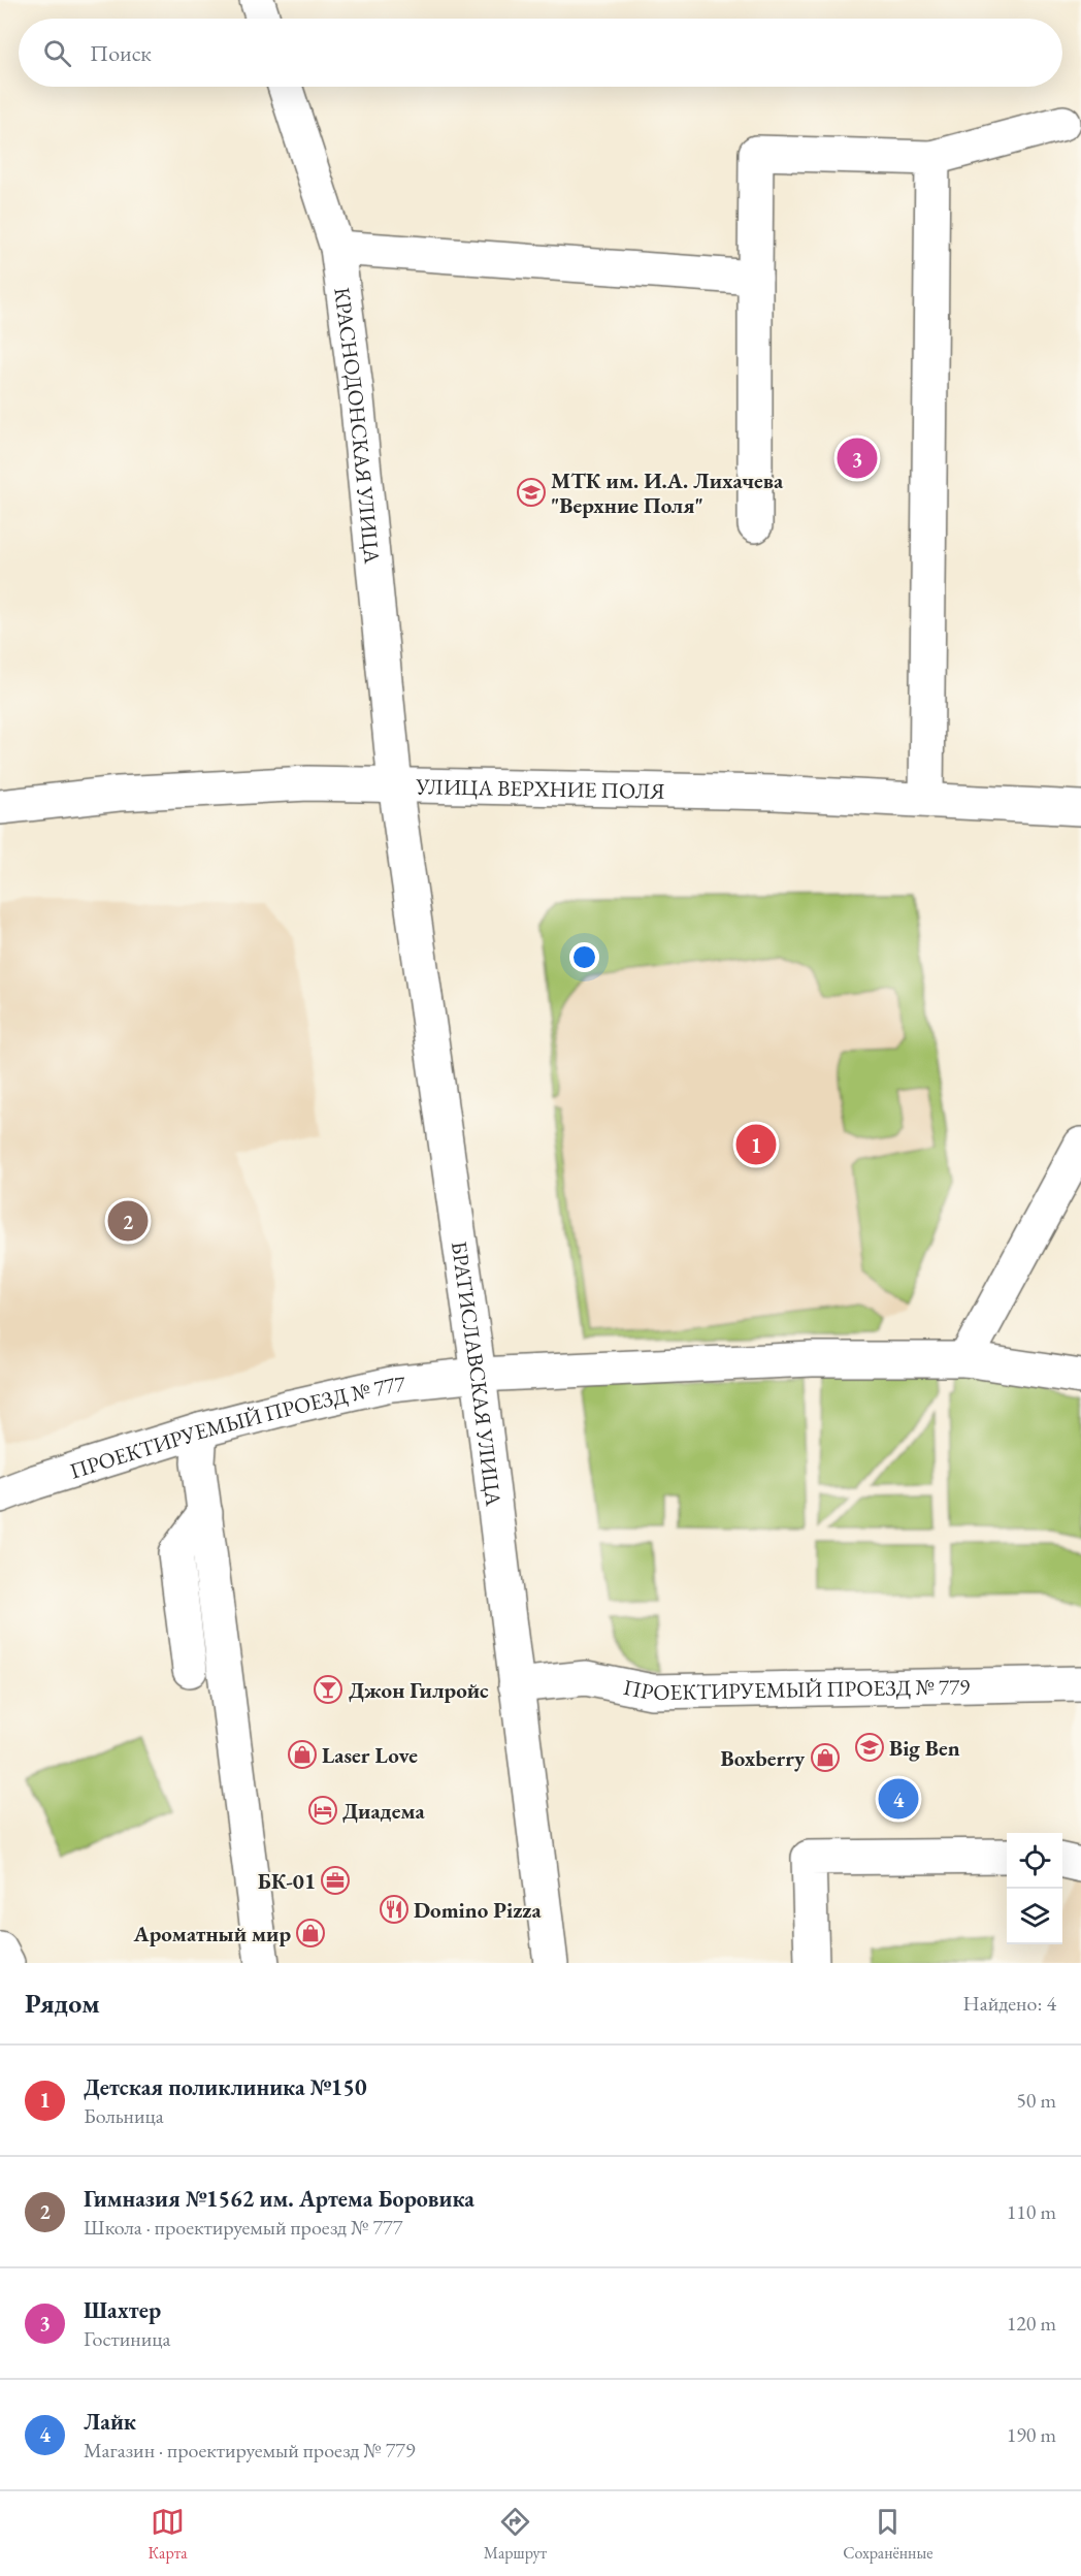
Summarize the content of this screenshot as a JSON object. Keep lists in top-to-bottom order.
{
  "streets": {
    "main road": [
      "КРАСНОДОНСКАЯ УЛИЦА",
      "УЛИЦА ВЕРХНИЕ ПОЛЯ",
      "БРАТИСЛАВСКАЯ УЛИЦА",
      "ПРОЕКТИРУЕМЫЙ ПРОЕЗД № 777",
      "ПРОЕКТИРУЕМЫЙ ПРОЕЗД № 779"
    ]
  },
  "crossings": [
    ["КРАСНОДОНСКАЯ УЛИЦА", "УЛИЦА ВЕРХНИЕ ПОЛЯ"],
    ["КРАСНОДОНСКАЯ УЛИЦА", "БРАТИСЛАВСКАЯ УЛИЦА"],
    ["УЛИЦА ВЕРХНИЕ ПОЛЯ", "БРАТИСЛАВСКАЯ УЛИЦА"],
    ["БРАТИСЛАВСКАЯ УЛИЦА", "ПРОЕКТИРУЕМЫЙ ПРОЕЗД № 777"],
    ["БРАТИСЛАВСКАЯ УЛИЦА", "ПРОЕКТИРУЕМЫЙ ПРОЕЗД № 779"]
  ],
  "places": {
    "school or university": ["МТК им. И.А. Лихачева \"Верхние Поля\"", "Big Ben"],
    "bar": ["Джон Гилройс"],
    "shop": ["Laser Love", "Boxberry", "Ароматный мир"],
    "hotel": ["Диадема"],
    "office": ["БК-01"],
    "restaurant": ["Domino Pizza"]
  },
  "page": {
    "search": "Поиск",
    "pins": [
      "3",
      "1",
      "2",
      "4"
    ],
    "heading": ["Рядом", "Найдено: 4"],
    "list": [
      {
        "mark": "1",
        "name": "Детская поликлиника №150",
        "note": "Больница",
        "value": "50 m"
      },
      {
        "mark": "2",
        "name": "Гимназия №1562 им. Артема Боровика",
        "note": "Школа · проектируемый проезд № 777",
        "value": "110 m"
      },
      {
        "mark": "3",
        "name": "Шахтер",
        "note": "Гостиница",
        "value": "120 m"
      },
      {
        "mark": "4",
        "name": "Лайк",
        "note": "Магазин · проектируемый проезд № 779",
        "value": "190 m"
      }
    ],
    "nav": ["Карта", "Маршрут", "Сохранённые"]
  }
}
